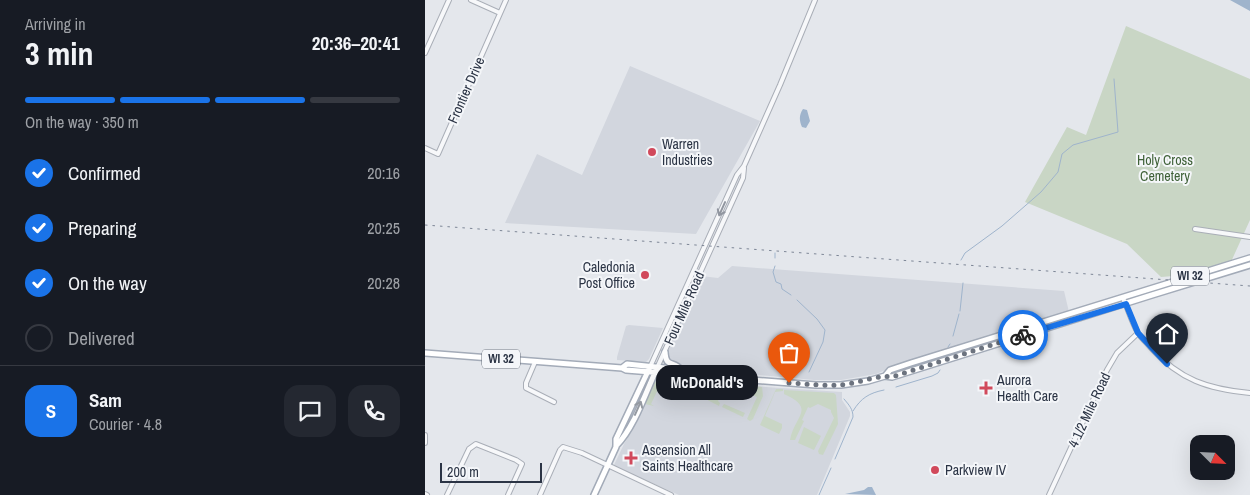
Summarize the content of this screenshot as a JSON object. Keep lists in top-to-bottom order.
{
  "streets": {
    "main road": ["WI 32", "Four Mile Road"],
    "street": ["Frontier Drive", "4 1/2 Mile Road"]
  },
  "crossings": [
    ["WI 32", "Four Mile Road"]
  ],
  "parks": ["Holy Cross Cemetery"],
  "places": {
    "other": [
      "Warren Industries",
      "Caledonia Post Office",
      "McDonald's",
      "Parkview IV"
    ],
    "health": ["Aurora Health Care", "Ascension All Saints Healthcare"]
  },
  "scale_bar": "200 m",
  "north": "bottom right",
  "page": {
    "heading": ["3 min", "Arriving in", "20:36–20:41"],
    "panel": ["Sam", "Courier · 4.8"],
    "bar": "On the way · 350 m",
    "list": [
      ["Confirmed", "20:16"],
      ["Preparing", "20:25"],
      ["On the way", "20:28"],
      "Delivered"
    ],
    "bubble": "McDonald's",
    "round": "S",
    "scale": "200 m"
  }
}
